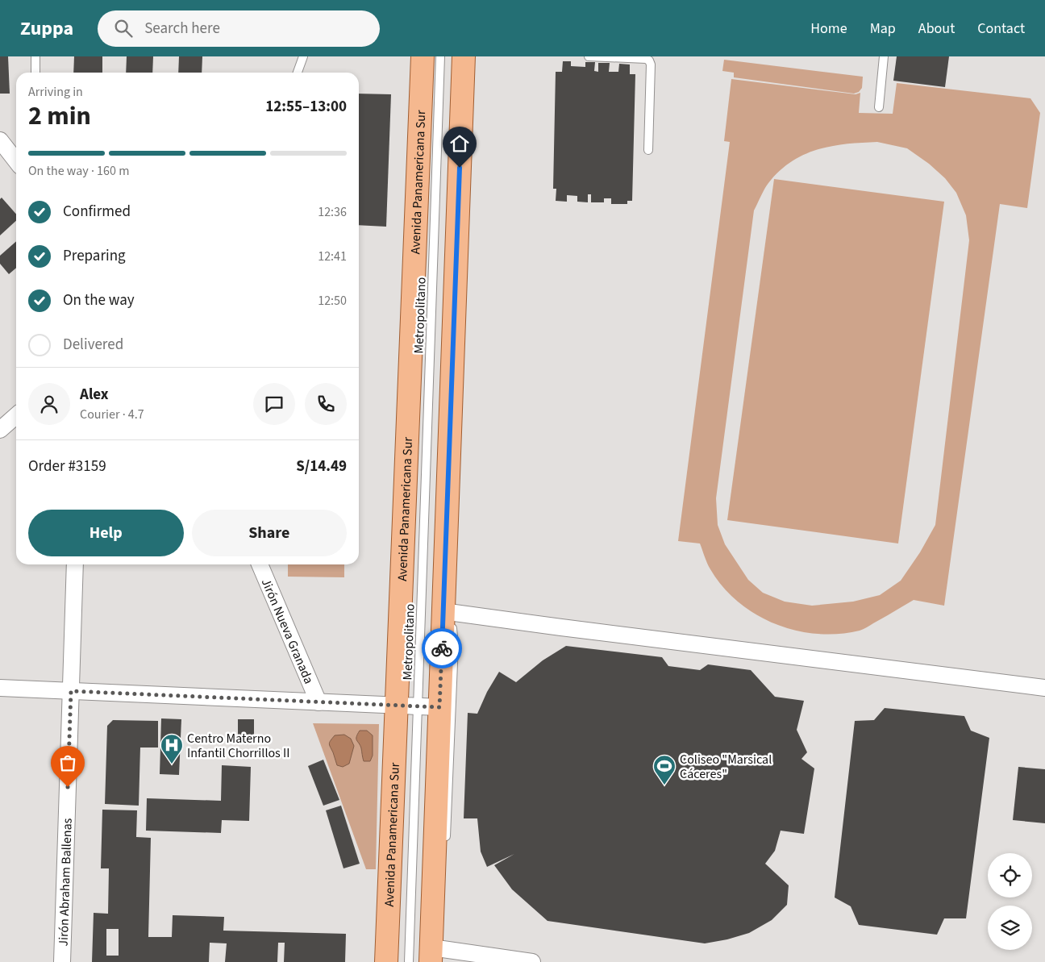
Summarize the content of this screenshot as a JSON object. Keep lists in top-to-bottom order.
{
  "streets": {
    "main road": ["Avenida Panamericana Sur"],
    "street": ["Jirón Nueva Granada", "Jirón Abraham Ballenas"],
    "lane": ["Metropolitano"]
  },
  "crossings": [
    ["Avenida Panamericana Sur", "Metropolitano"]
  ],
  "places": {
    "hospital": ["Centro Materno Infantil Chorrillos II"],
    "sports": ["Coliseo \"Marsical Cáceres\""]
  },
  "page": {
    "header": "Zuppa",
    "search": "Search here",
    "nav": [
      "Home",
      "Map",
      "About",
      "Contact"
    ],
    "heading": ["2 min", "Arriving in", "12:55–13:00"],
    "panel": [
      "Alex",
      "Courier · 4.7",
      "Order #3159",
      "S/14.49"
    ],
    "bar": "On the way · 160 m",
    "list": [
      ["Confirmed", "12:36"],
      ["Preparing", "12:41"],
      ["On the way", "12:50"],
      "Delivered"
    ],
    "buttons": ["Help", "Share"]
  }
}
